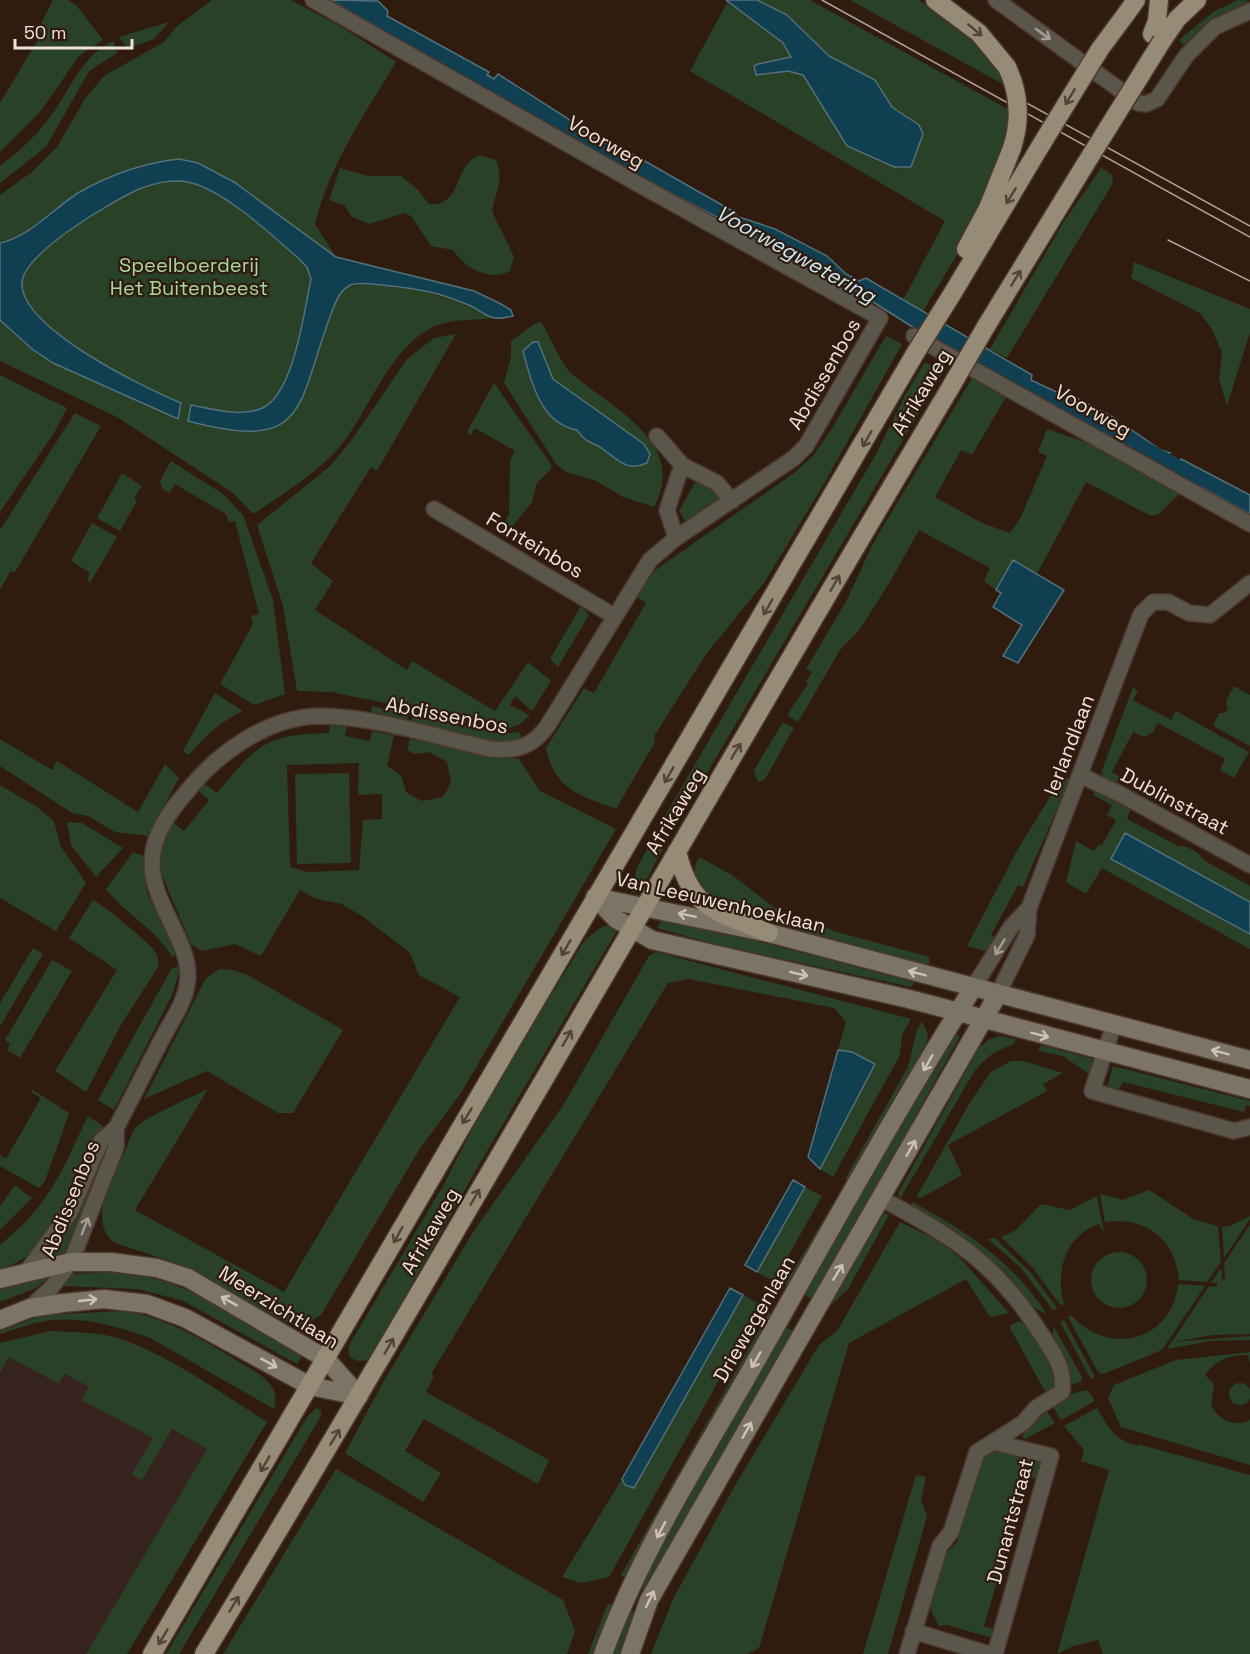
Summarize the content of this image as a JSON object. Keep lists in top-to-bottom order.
{
  "streets": {
    "main road": ["Afrikaweg"],
    "street": [
      "Voorweg",
      "Abdissenbos",
      "Fonteinbos",
      "Ierlandlaan",
      "Dublinstraat",
      "Van Leeuwenhoeklaan",
      "Meerzichtlaan",
      "Driewegenlaan",
      "Dunantstraat"
    ]
  },
  "crossings": [
    ["Voorweg", "Abdissenbos"],
    ["Voorweg", "Afrikaweg"],
    ["Abdissenbos", "Fonteinbos"],
    ["Abdissenbos", "Meerzichtlaan"],
    ["Afrikaweg", "Van Leeuwenhoeklaan"],
    ["Afrikaweg", "Meerzichtlaan"],
    ["Ierlandlaan", "Dublinstraat"],
    ["Ierlandlaan", "Van Leeuwenhoeklaan"],
    ["Ierlandlaan", "Driewegenlaan"],
    ["Van Leeuwenhoeklaan", "Driewegenlaan"]
  ],
  "water": ["Voorwegwetering"],
  "parks": ["Speelboerderij Het Buitenbeest"],
  "scale_bar": "50 m"
}
